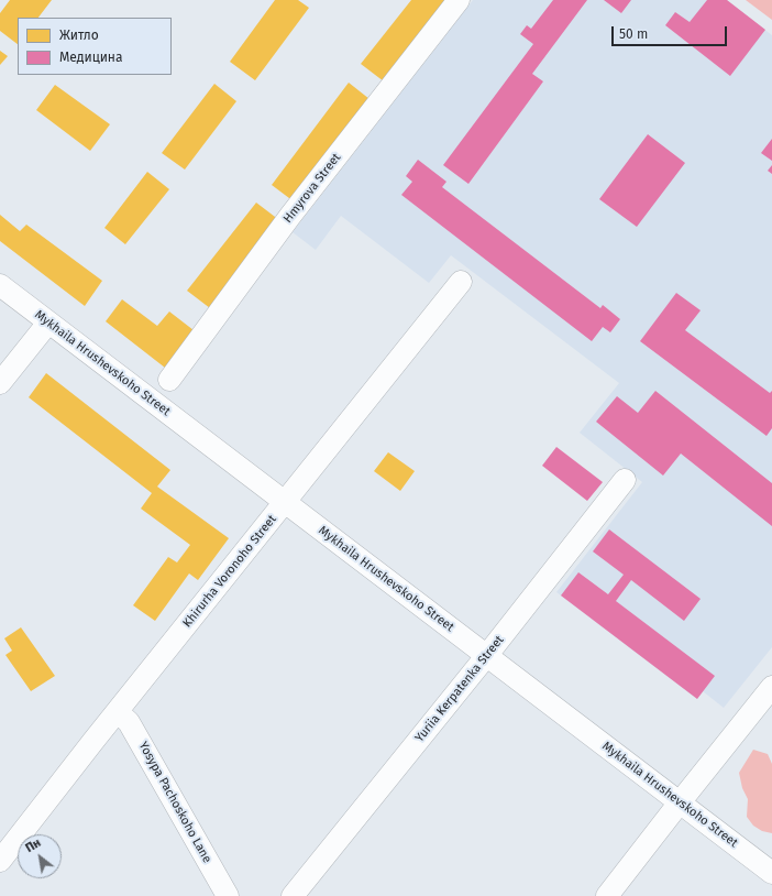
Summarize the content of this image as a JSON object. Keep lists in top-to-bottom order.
{
  "streets": {
    "street": [
      "Hmyrova Street",
      "Mykhaila Hrushevskoho Street",
      "Khirurha Voronoho Street",
      "Yuriia Kerpatenka Street",
      "Yosypa Pachoskoho Lane"
    ]
  },
  "crossings": [
    ["Mykhaila Hrushevskoho Street", "Khirurha Voronoho Street"],
    ["Mykhaila Hrushevskoho Street", "Yuriia Kerpatenka Street"],
    ["Khirurha Voronoho Street", "Yosypa Pachoskoho Lane"]
  ],
  "legend": ["Житло", "Медицина"],
  "scale_bar": "50 m",
  "north": "top left"
}
